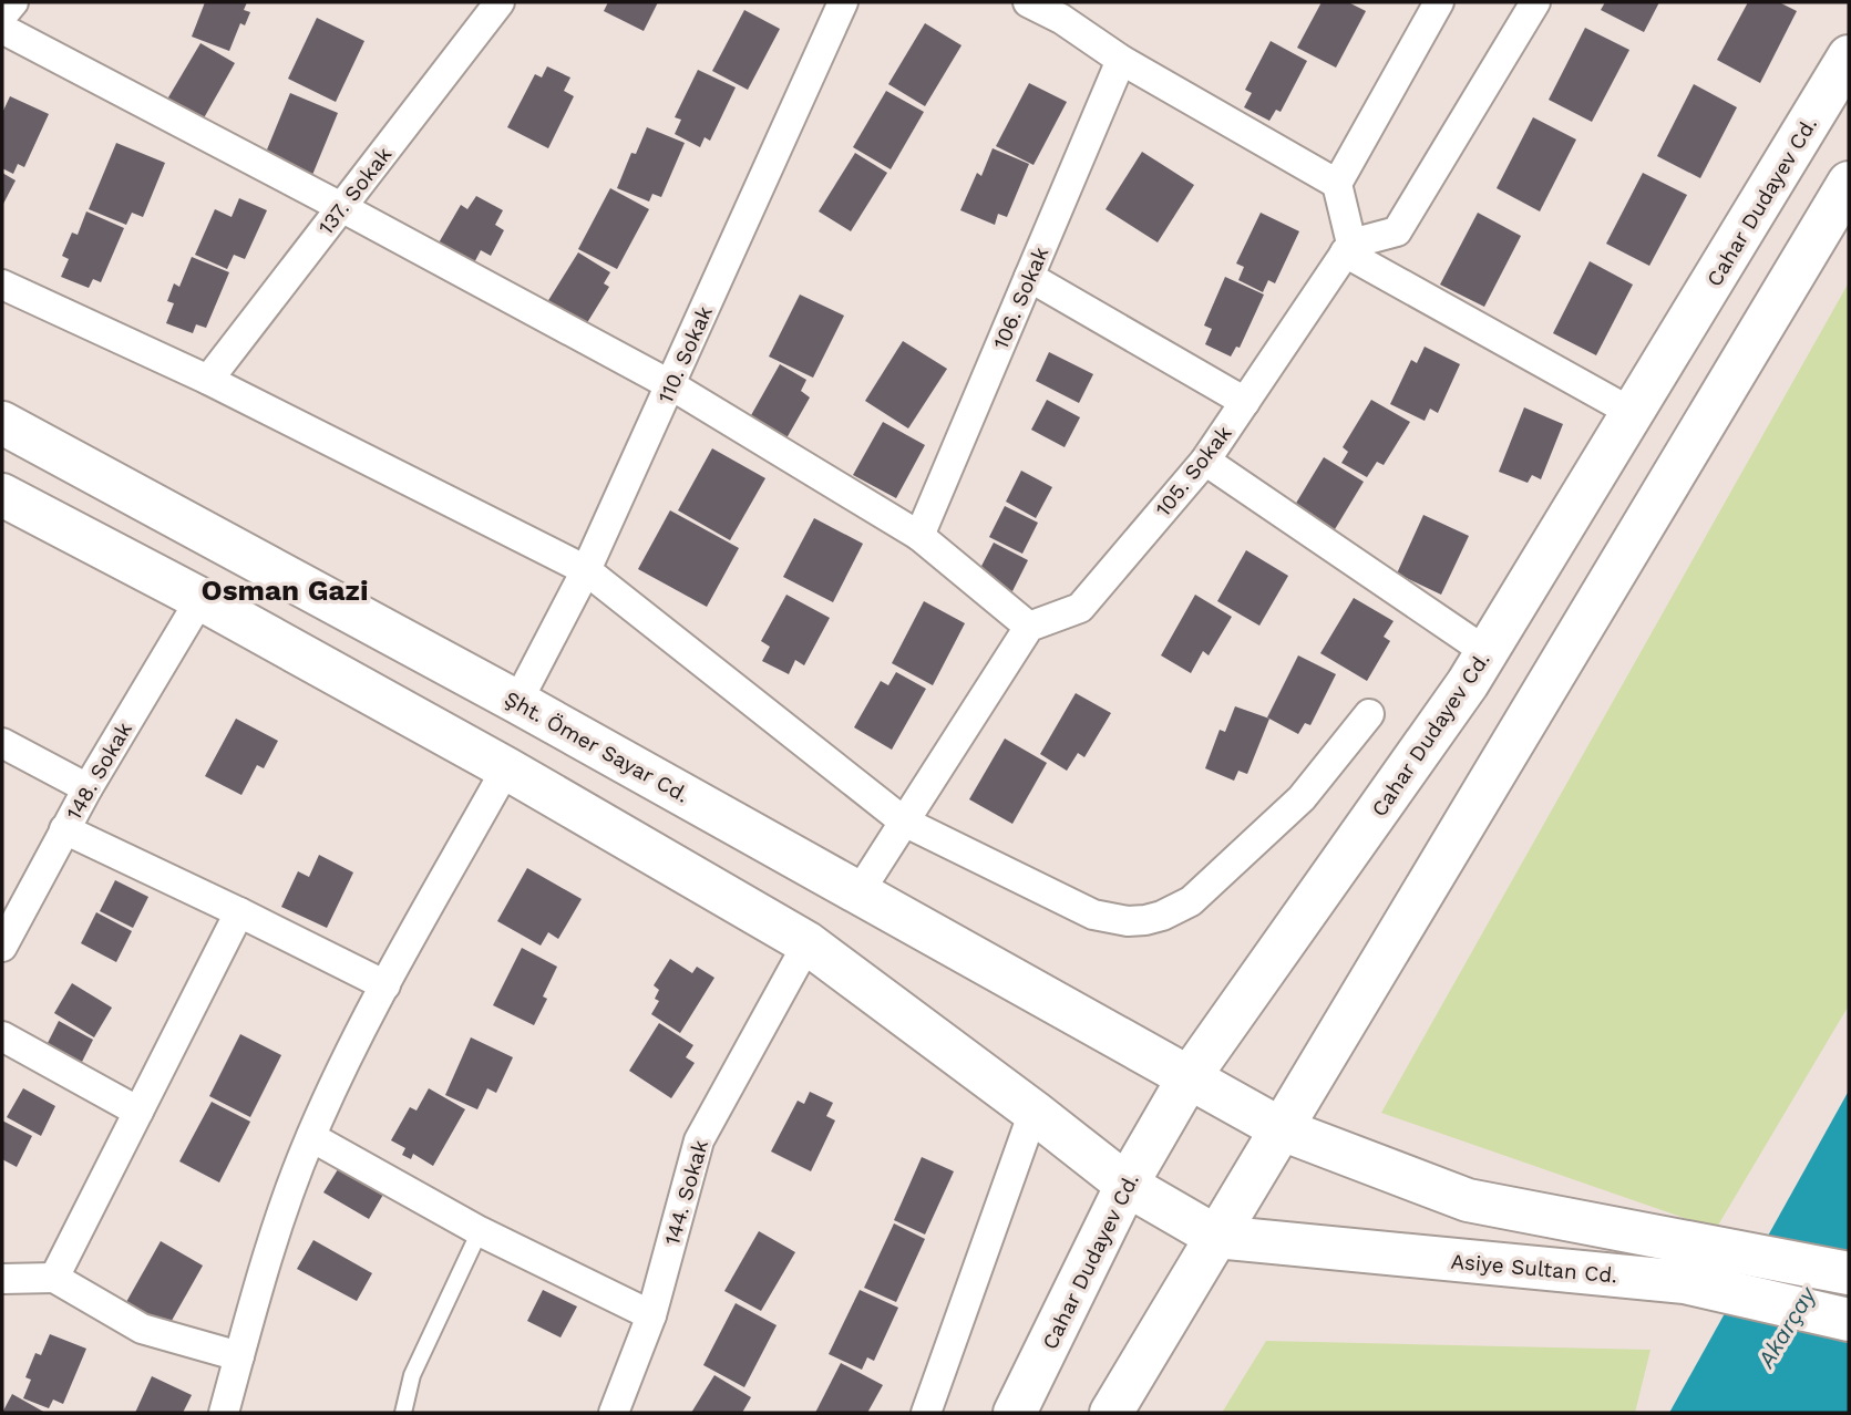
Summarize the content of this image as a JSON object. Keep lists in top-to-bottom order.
{
  "streets": {
    "main road": ["Cahar Dudayev Cd.", "Şht. Ömer Sayar Cd.", "Asiye Sultan Cd."],
    "street": [
      "137. Sokak",
      "106. Sokak",
      "110. Sokak",
      "105. Sokak",
      "148. Sokak",
      "144. Sokak"
    ]
  },
  "crossings": [
    ["Cahar Dudayev Cd.", "Şht. Ömer Sayar Cd."],
    ["110. Sokak", "Şht. Ömer Sayar Cd."]
  ],
  "districts": ["Osman Gazi"],
  "water": ["Akarçay"]
}
